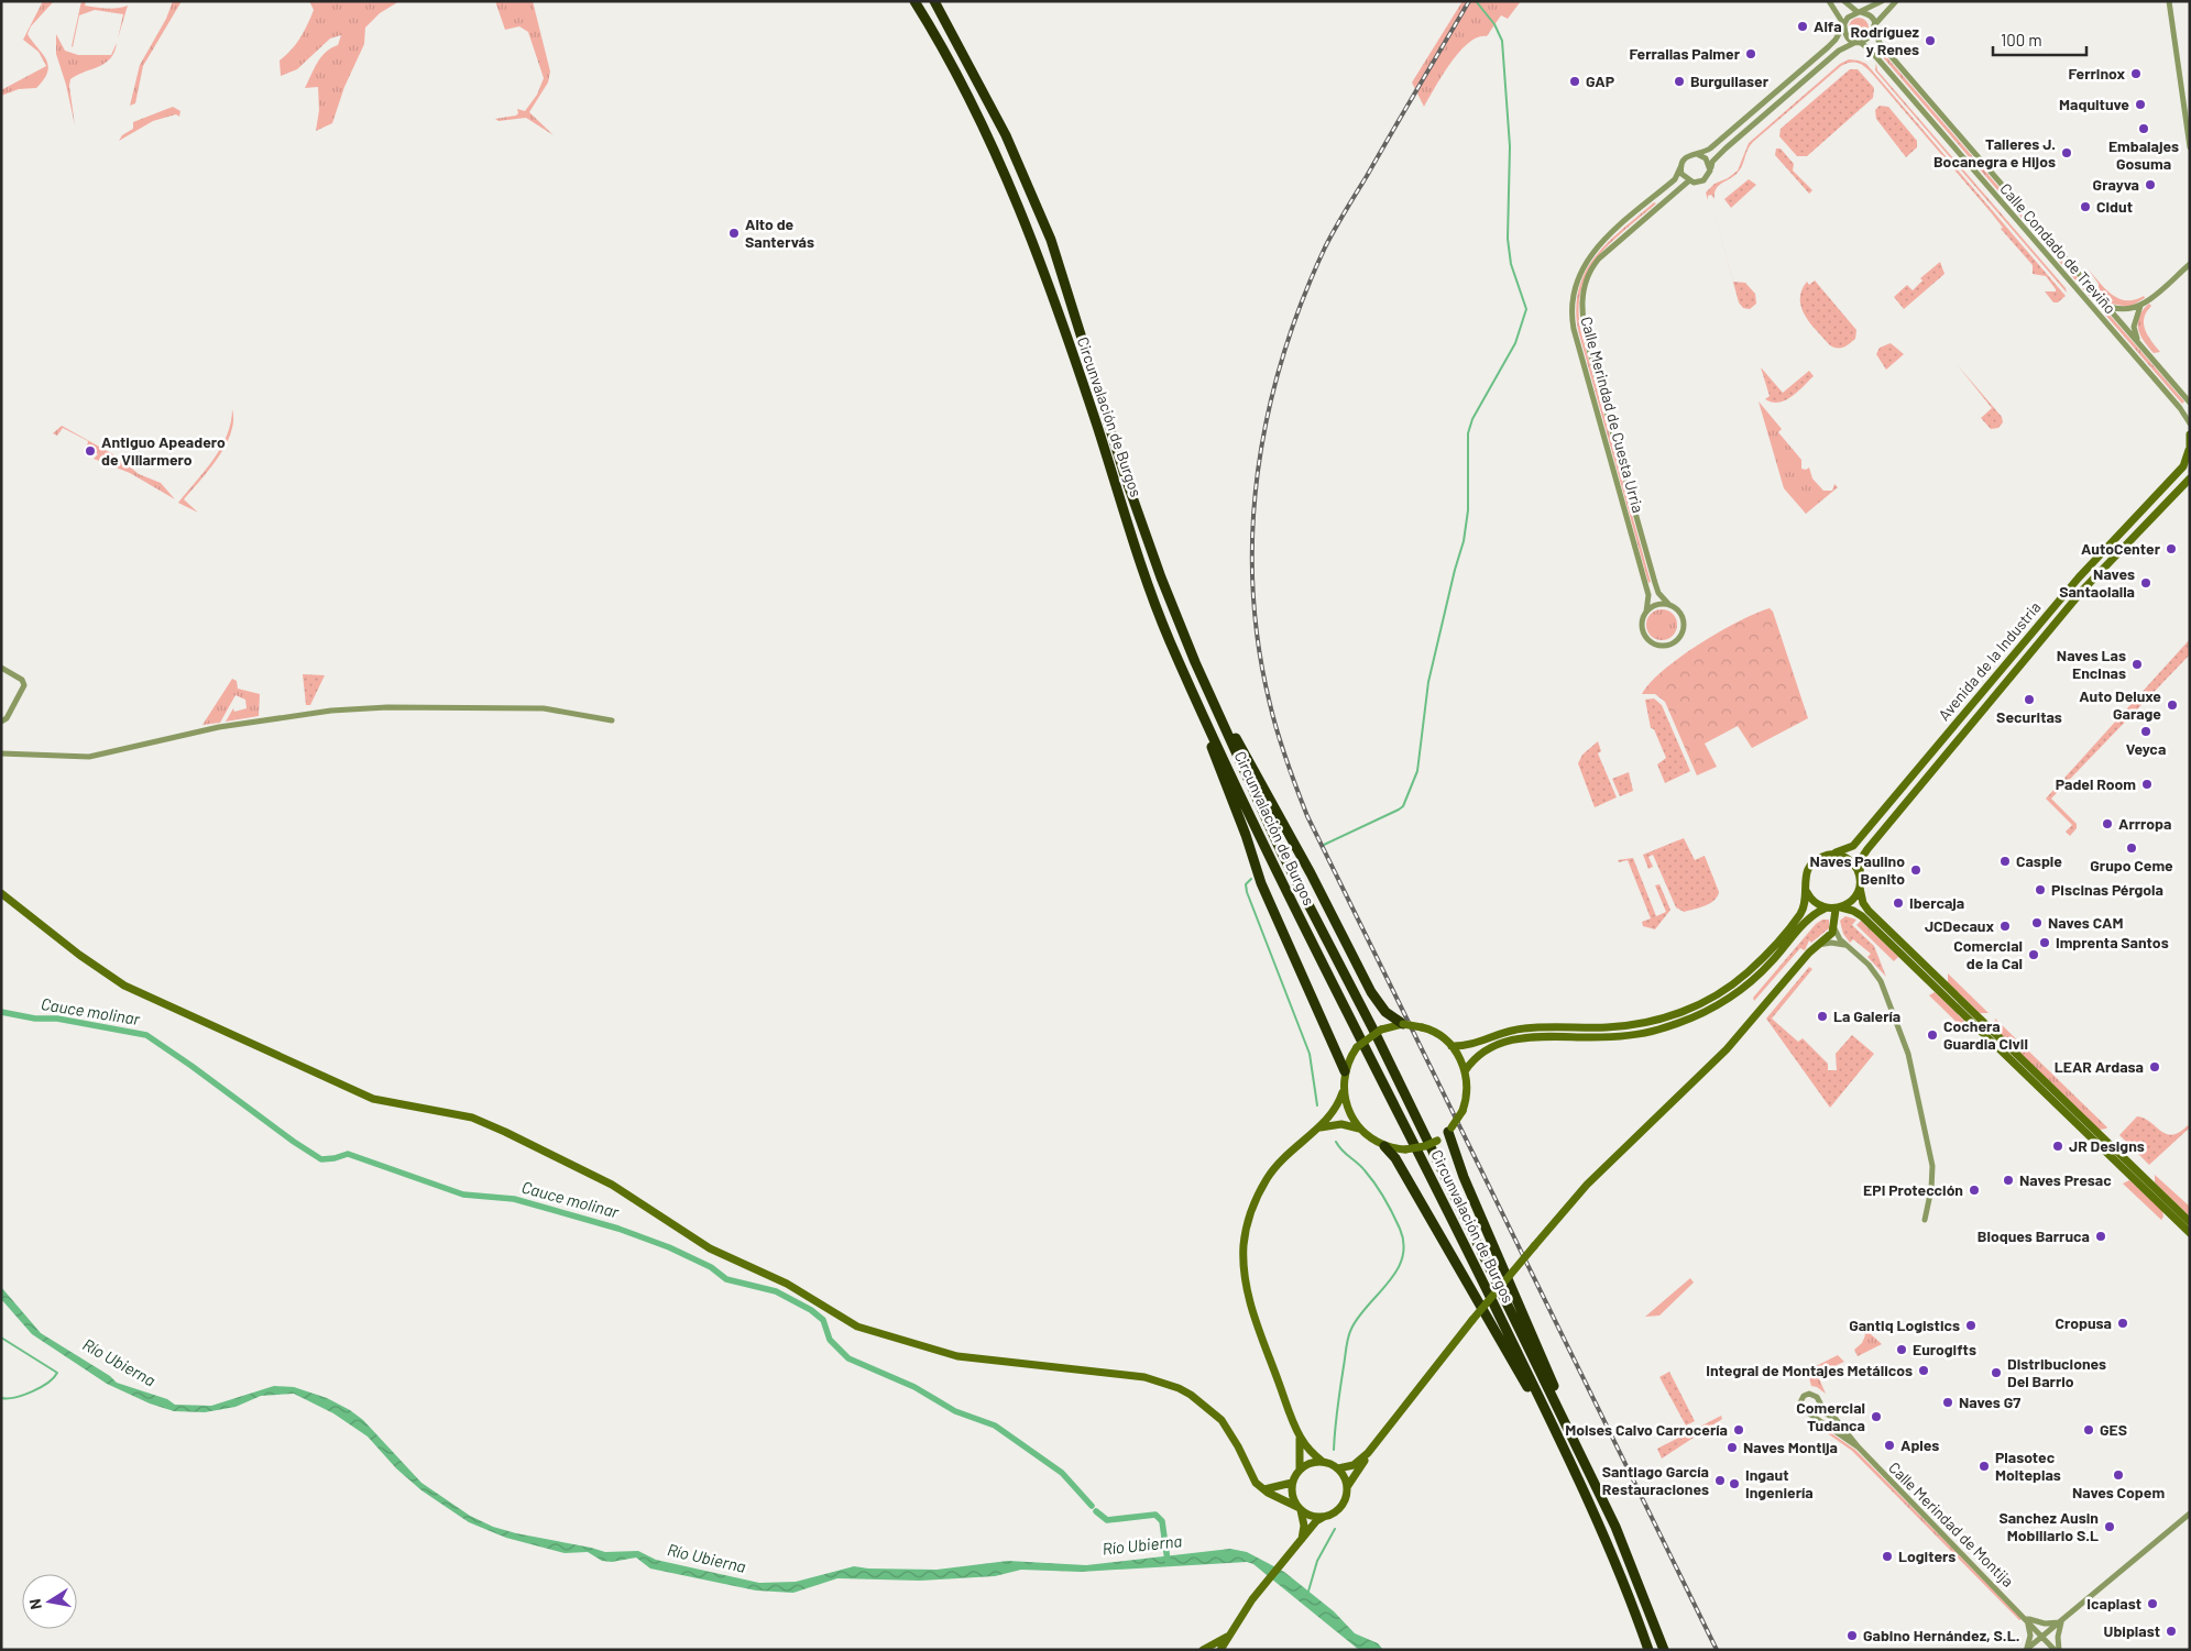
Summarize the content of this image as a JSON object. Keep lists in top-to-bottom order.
{
  "streets": {
    "highway": ["Circunvalación de Burgos"],
    "main road": ["Avenida de la Industria"],
    "street": ["Calle Condado de Treviño", "Calle Merindad de Cuesta Urria", "Calle Merindad de Montija"]
  },
  "water": ["Cauce molinar", "Río Ubierna"],
  "places": [
    "Alfa",
    "Rodríguez y Renes",
    "Ferrallas Palmer",
    "Ferrinox",
    "GAP",
    "Burguilaser",
    "Maquituve",
    "Embalajes Gosuma",
    "Talleres J. Bocanegra e Hijos",
    "Grayva",
    "Cidut",
    "Alto de Santervás",
    "Antiguo Apeadero de Villarmero",
    "AutoCenter",
    "Naves Santaolalla",
    "Naves Las Encinas",
    "Securitas",
    "Auto Deluxe Garage",
    "Veyca",
    "Padel Room",
    "Arrropa",
    "Grupo Ceme",
    "Casple",
    "Naves Paulino Benito",
    "Piscinas Pérgola",
    "Ibercaja",
    "Naves CAM",
    "JCDecaux",
    "Imprenta Santos",
    "Comercial de la Cal",
    "La Galería",
    "Cochera Guardia Civil",
    "LEAR Ardasa",
    "JR Designs",
    "Naves Presac",
    "EPI Protección",
    "Bloques Barruca",
    "Cropusa",
    "Gantiq Logistics",
    "Eurogifts",
    "Integral de Montajes Metálicos",
    "Distribuciones Del Barrio",
    "Naves G7",
    "Comercial Tudanca",
    "Moises Calvo Carrocería",
    "GES",
    "Aples",
    "Naves Montija",
    "Plasotec Molteplas",
    "Naves Copem",
    "Santiago García Restauraciones",
    "Ingaut Ingeniería",
    "Sanchez Ausin Mobiliario S.L",
    "Logiters",
    "Icaplast",
    "Ubiplast",
    "Gabino Hernández, S.L."
  ],
  "scale_bar": "100 m",
  "north": "left"
}
